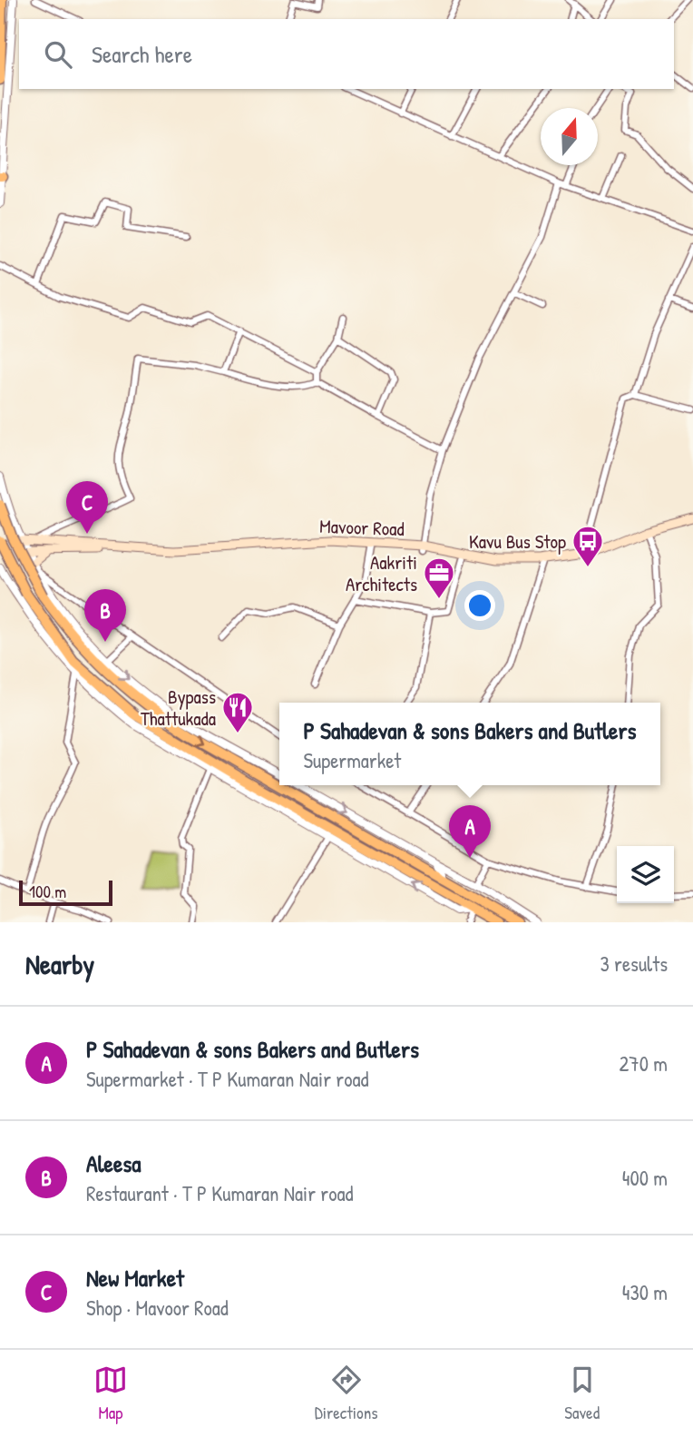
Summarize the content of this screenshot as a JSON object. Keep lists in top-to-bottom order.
{
  "streets": {
    "main road": ["Mavoor Road"]
  },
  "places": {
    "bus stop": ["Kavu Bus Stop"],
    "office": ["Aakriti Architects"],
    "restaurant": ["Bypass Thattukada"]
  },
  "scale_bar": "100 m",
  "north": "top",
  "page": {
    "search": "Search here",
    "pins": ["C", "B", "A"],
    "popup": ["P Sahadevan & sons Bakers and Butlers", "Supermarket"],
    "scale": "100 m",
    "heading": ["Nearby", "3 results"],
    "list": [
      {
        "mark": "A",
        "name": "P Sahadevan & sons Bakers and Butlers",
        "note": "Supermarket · T P Kumaran Nair road",
        "value": "270 m"
      },
      {
        "mark": "B",
        "name": "Aleesa",
        "note": "Restaurant · T P Kumaran Nair road",
        "value": "400 m"
      },
      {
        "mark": "C",
        "name": "New Market",
        "note": "Shop · Mavoor Road",
        "value": "430 m"
      }
    ],
    "nav": ["Map", "Directions", "Saved"]
  }
}
